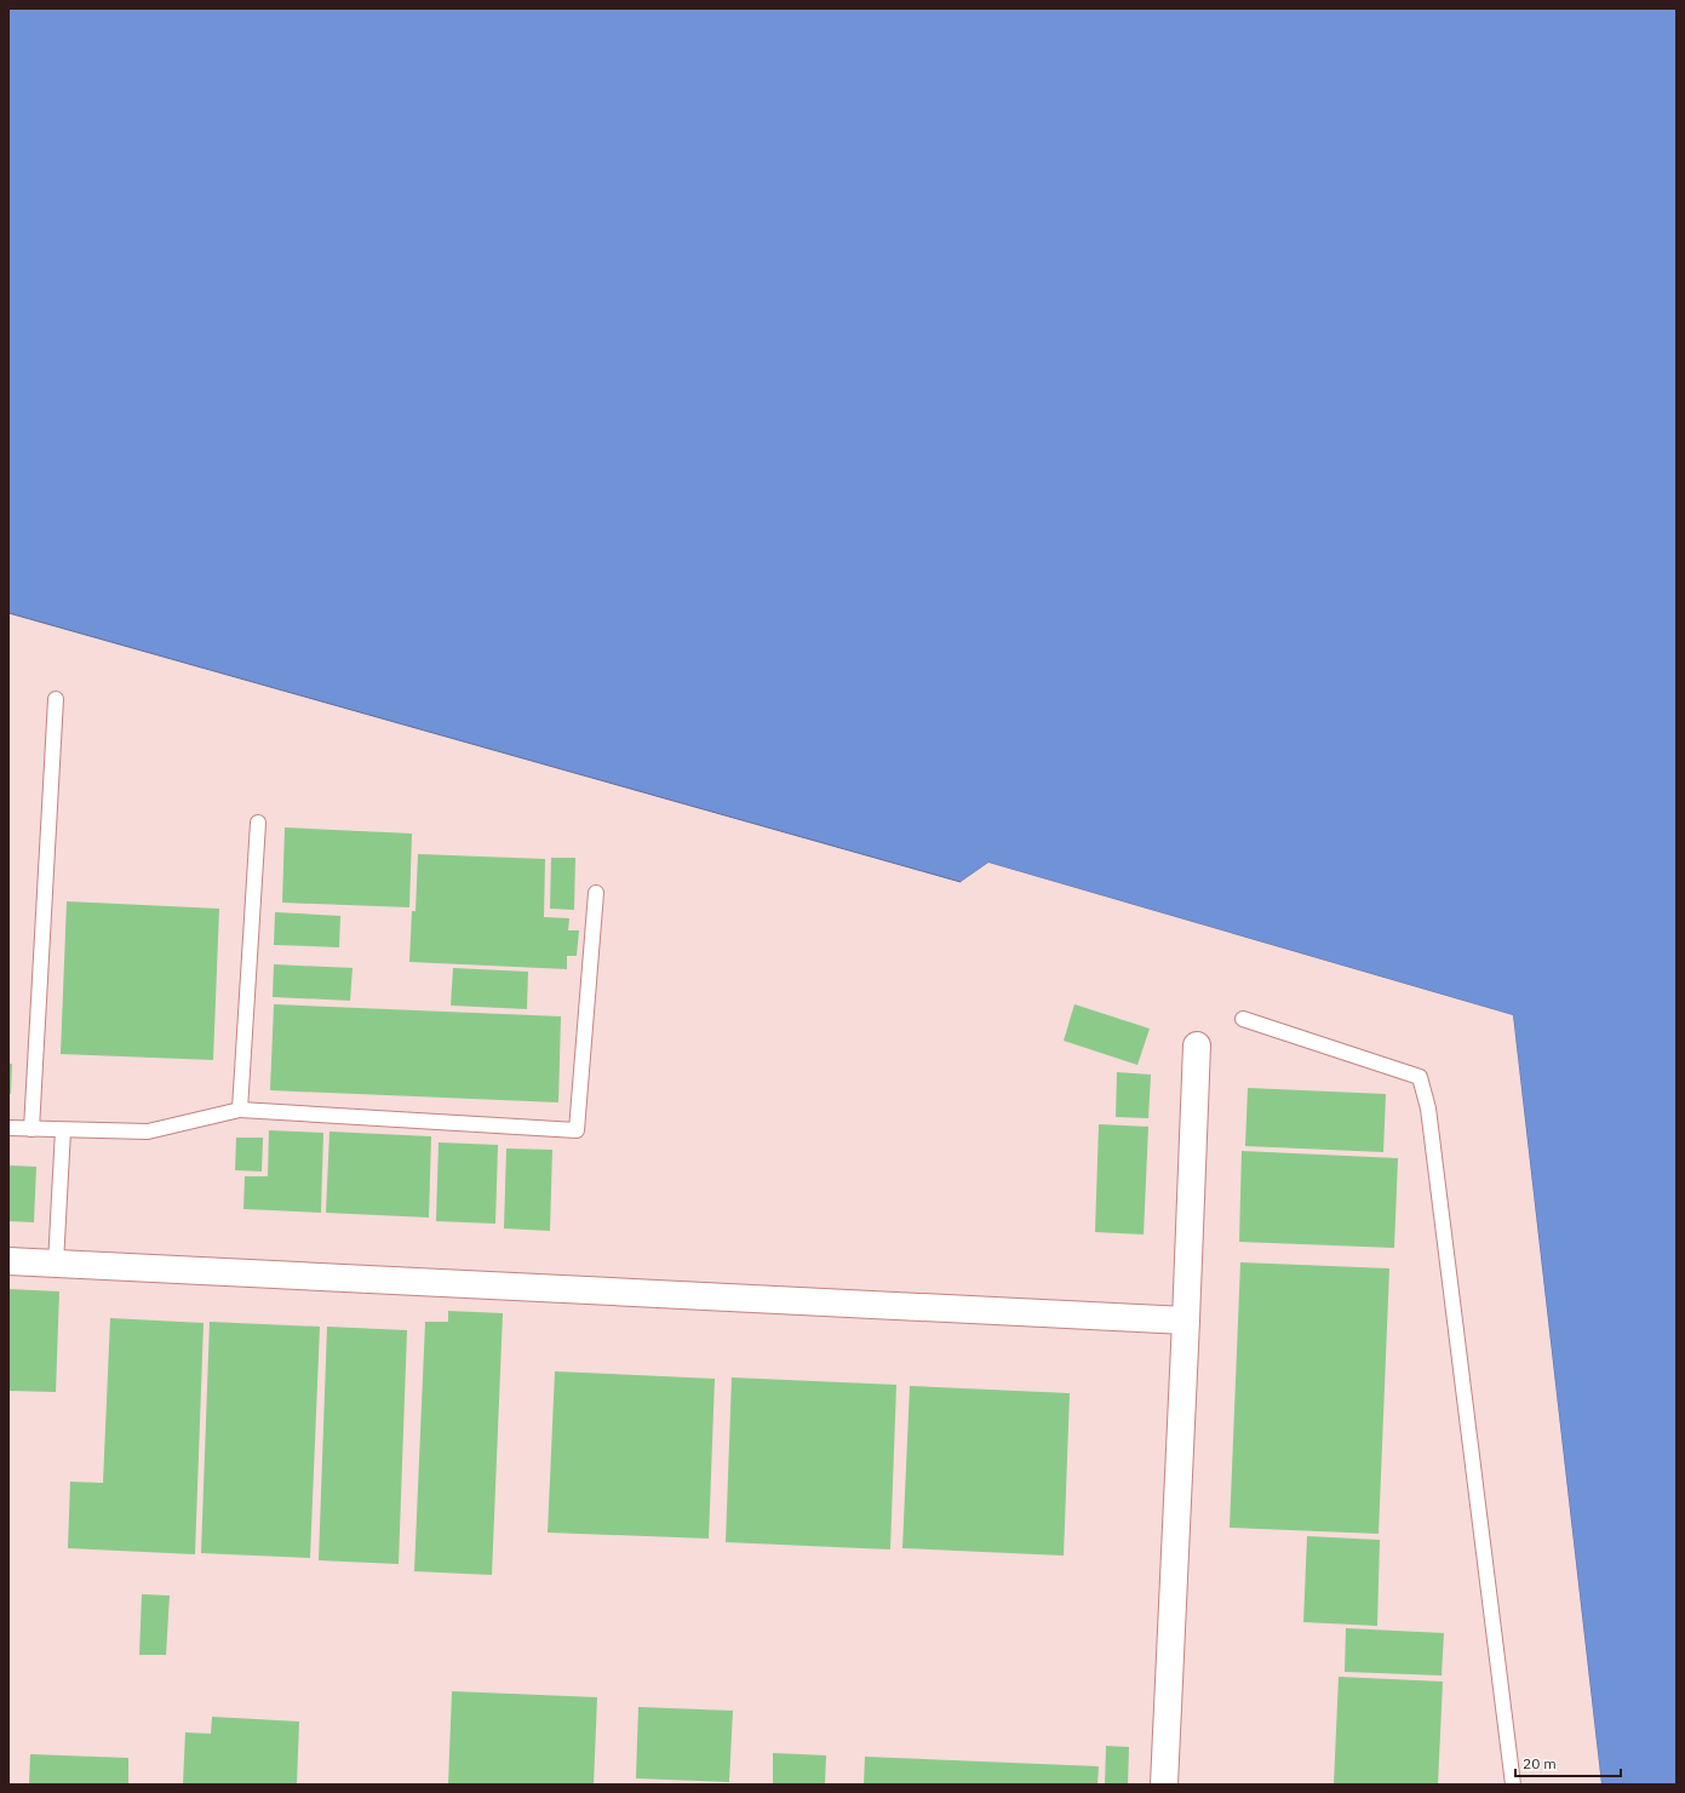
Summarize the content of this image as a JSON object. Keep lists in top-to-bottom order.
{
  "scale_bar": "20 m"
}
